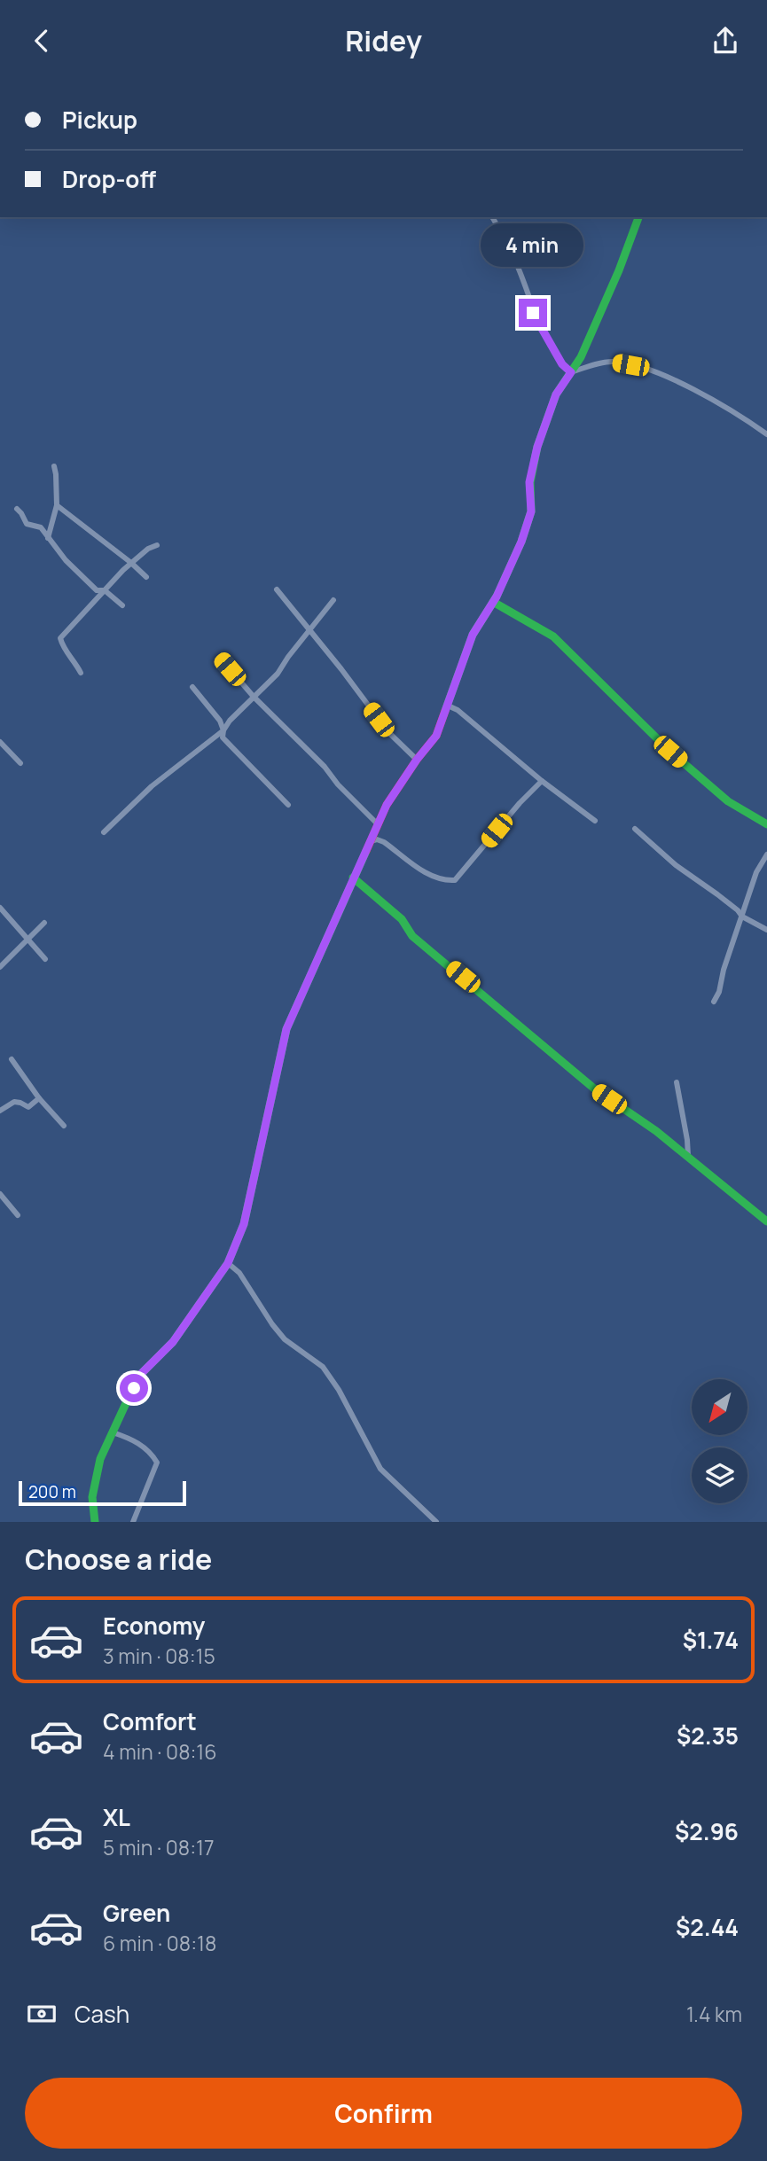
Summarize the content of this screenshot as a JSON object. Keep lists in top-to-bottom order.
{
  "scale_bar": "200 m",
  "north": "bottom left",
  "page": {
    "header": "Ridey",
    "banner": ["Pickup", "Drop-off"],
    "bubble": "4 min",
    "scale": "200 m",
    "heading": "Choose a ride",
    "list": [
      {
        "name": "Economy",
        "note": "3 min · 08:15",
        "value": "$1.74"
      },
      {
        "name": "Comfort",
        "note": "4 min · 08:16",
        "value": "$2.35"
      },
      {
        "name": "XL",
        "note": "5 min · 08:17",
        "value": "$2.96"
      },
      {
        "name": "Green",
        "note": "6 min · 08:18",
        "value": "$2.44"
      }
    ],
    "pay": ["Cash", "1.4 km"],
    "buttons": "Confirm"
  }
}
